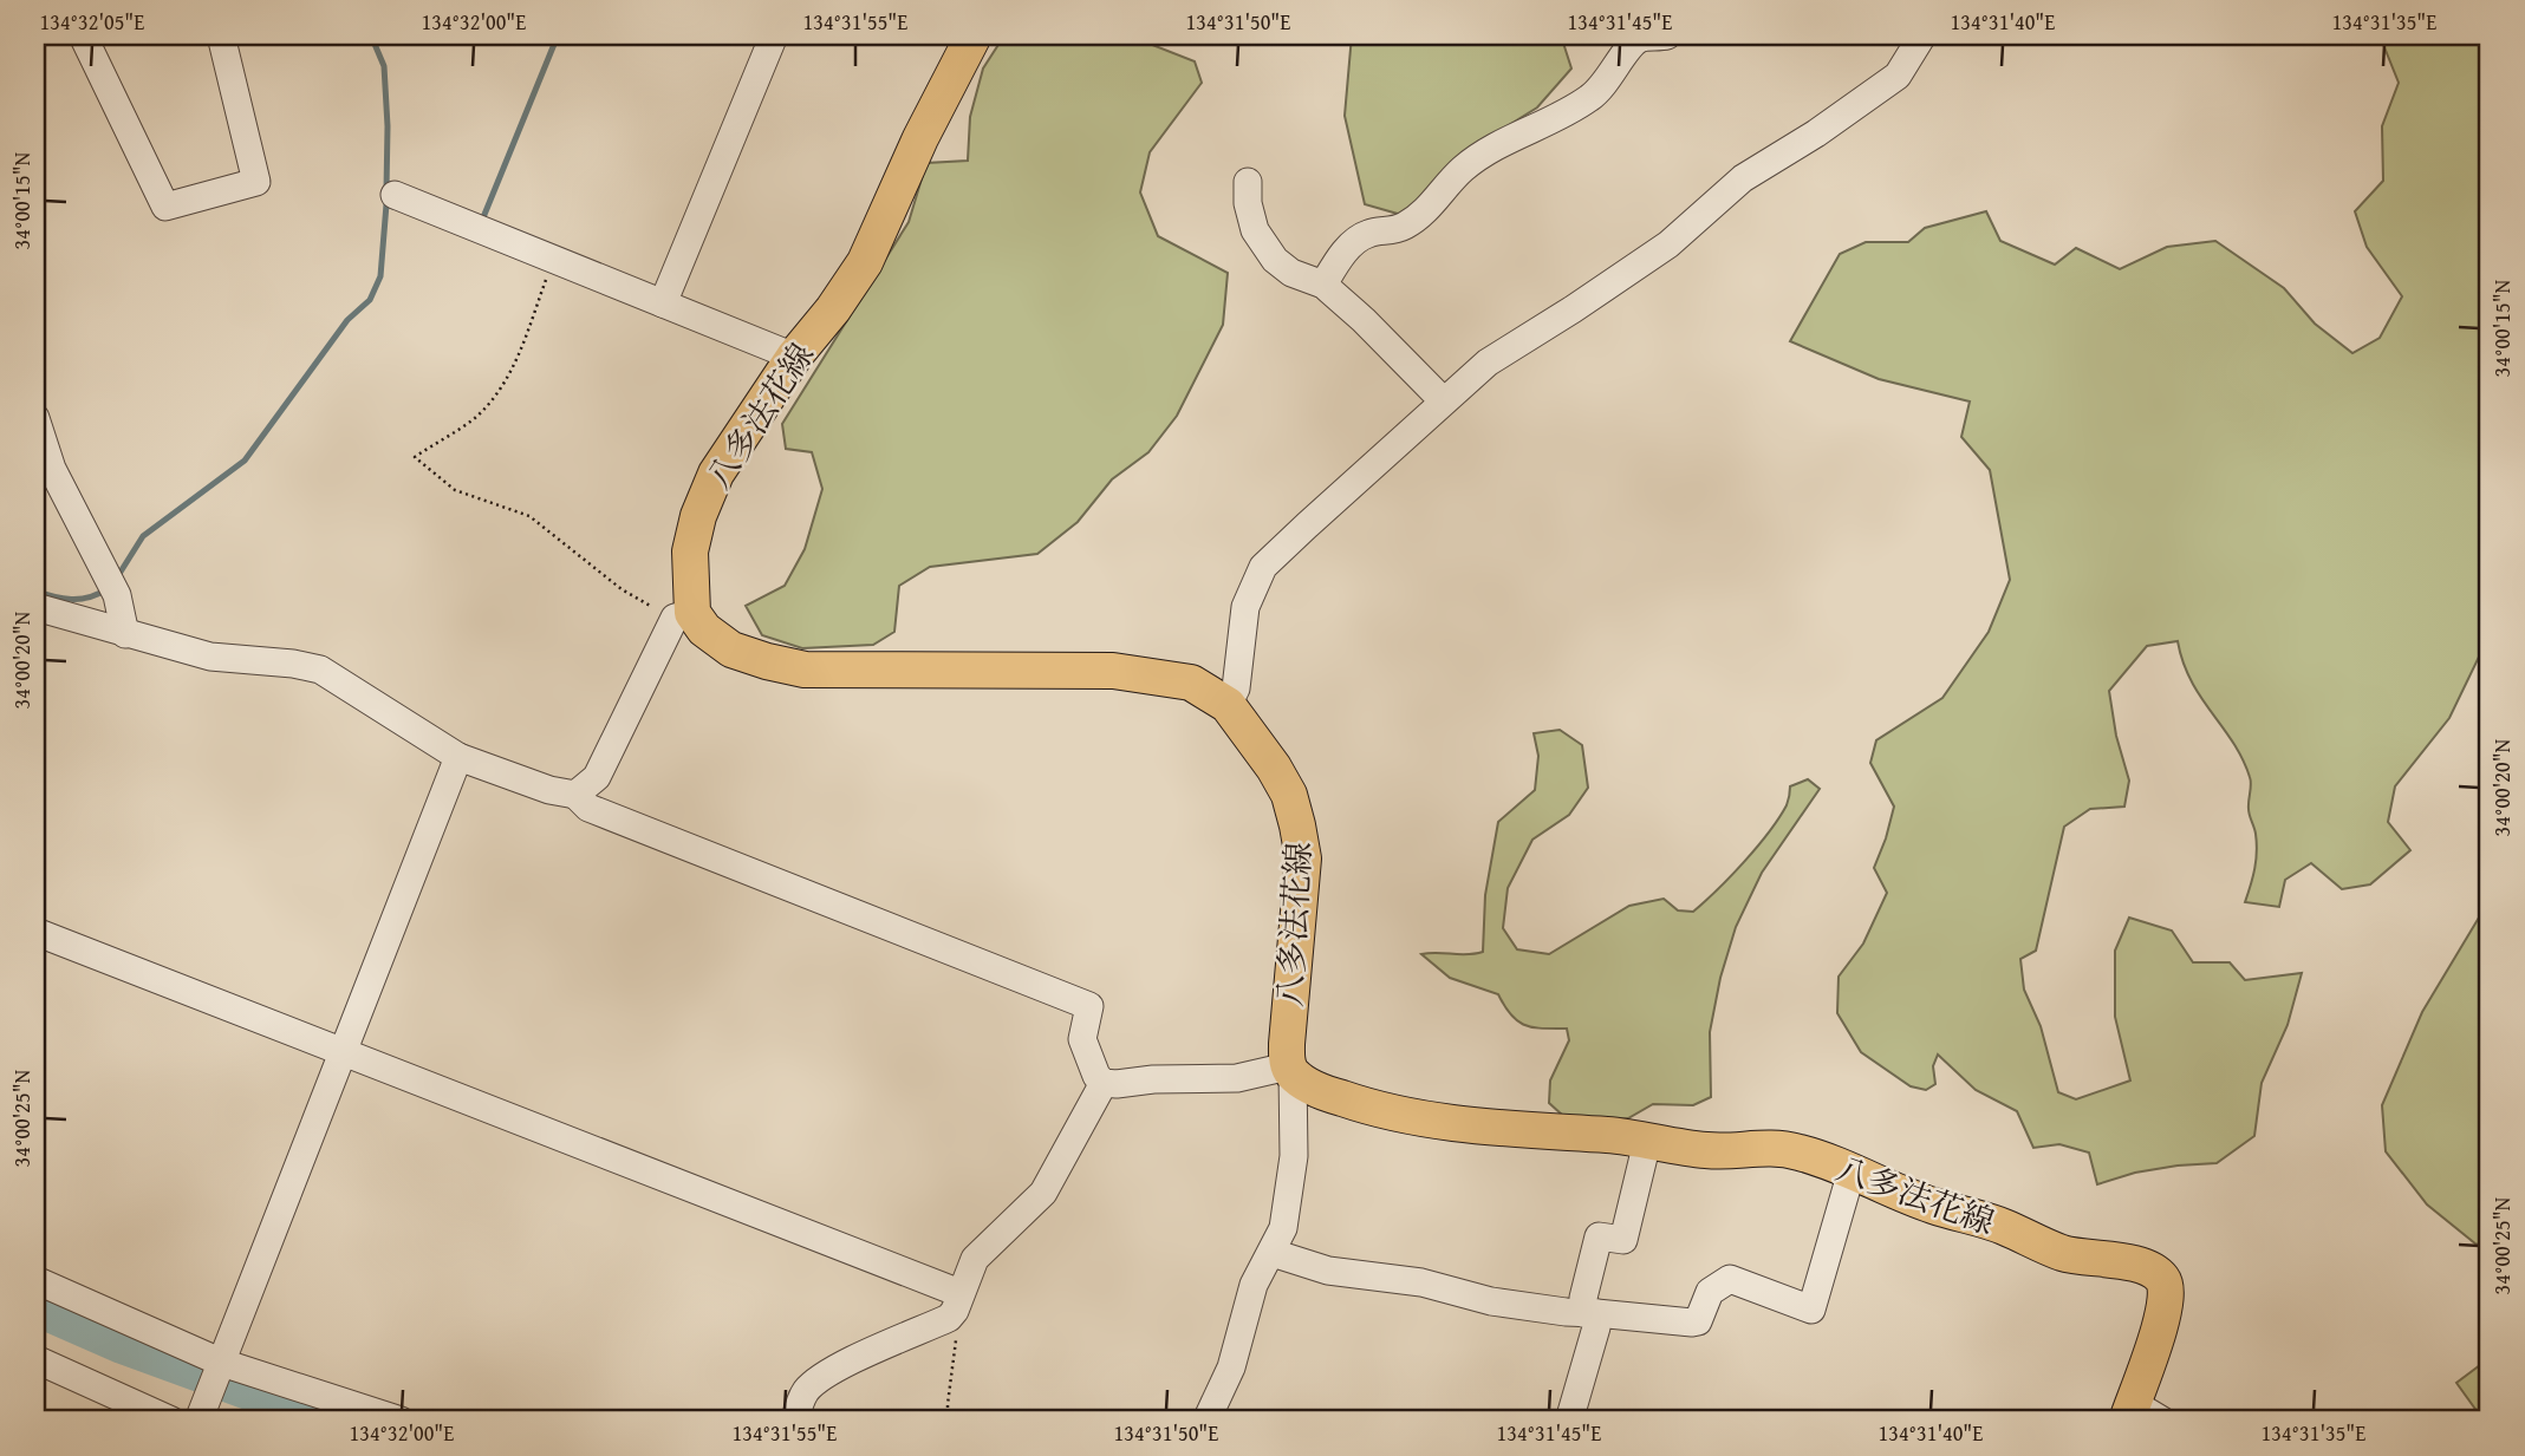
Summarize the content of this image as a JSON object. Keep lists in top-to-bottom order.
{
  "streets": {
    "main road": ["八多法花線"]
  },
  "coordinates": [
    "134°32'05\"E",
    "134°32'00\"E",
    "134°31'55\"E",
    "134°31'50\"E",
    "134°31'45\"E",
    "134°31'40\"E",
    "134°31'35\"E",
    "34°00'15\"N",
    "34°00'20\"N",
    "34°00'25\"N"
  ]
}
